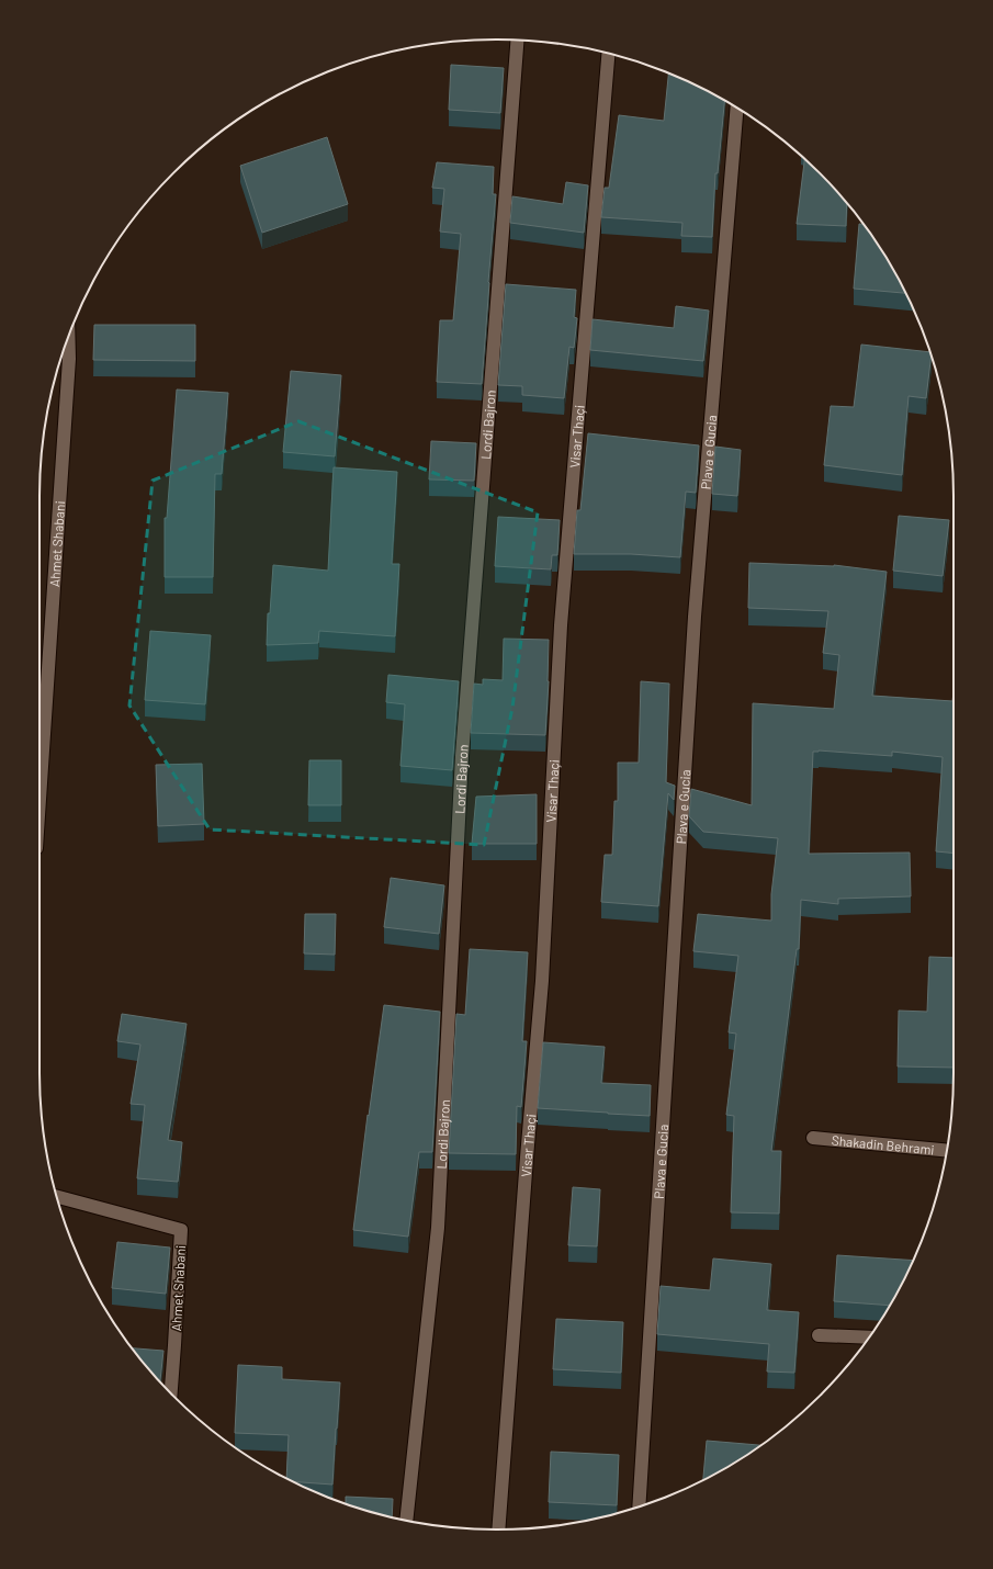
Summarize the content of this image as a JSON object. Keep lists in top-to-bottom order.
{
  "streets": {
    "street": [
      "Lordi Bajron",
      "Visar Thaçi",
      "Plava e Gucia",
      "Ahmet Shabani",
      "Shakadin Behrami"
    ]
  }
}
